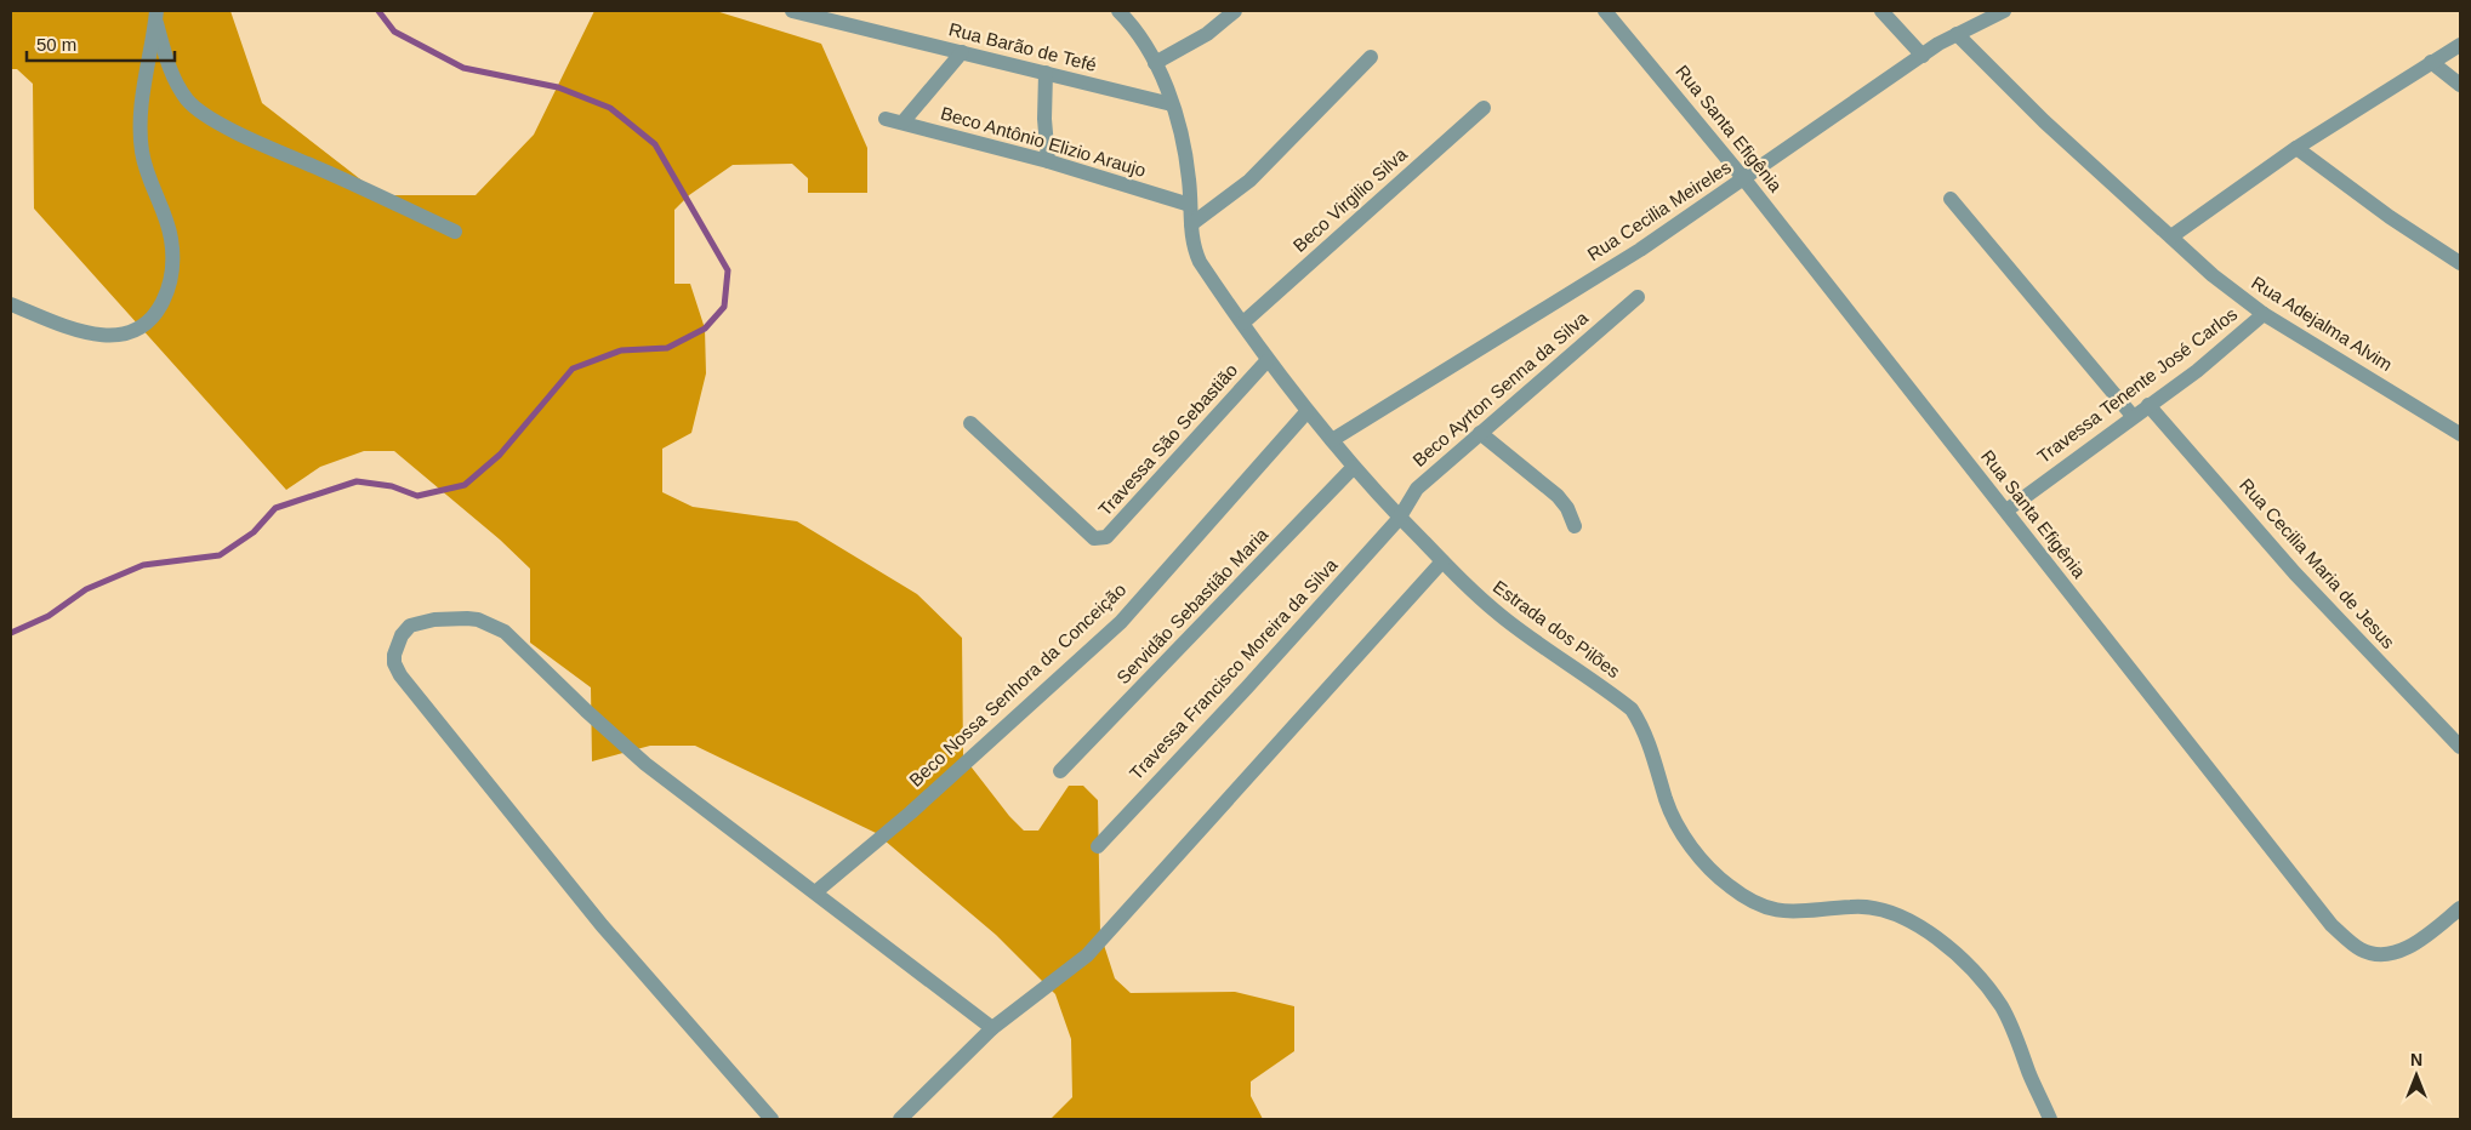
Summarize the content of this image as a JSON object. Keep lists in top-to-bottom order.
{
  "streets": {
    "street": [
      "Rua Barão de Tefé",
      "Rua Santa Efigênia",
      "Beco Antônio Elizio Araujo",
      "Beco Virgilio Silva",
      "Rua Cecilia Meireles",
      "Rua Adejalma Alvim",
      "Travessa Tenente José Carlos",
      "Beco Ayrton Senna da Silva",
      "Travessa São Sebastião",
      "Rua Cecilia Maria de Jesus",
      "Servidão Sebastião Maria",
      "Estrada dos Pilões",
      "Travessa Francisco Moreira da Silva",
      "Beco Nossa Senhora da Conceição"
    ]
  },
  "crossings": [
    ["Rua Barão de Tefé", "Estrada dos Pilões"],
    ["Rua Santa Efigênia", "Rua Cecilia Meireles"],
    ["Rua Santa Efigênia", "Travessa Tenente José Carlos"],
    ["Beco Antônio Elizio Araujo", "Estrada dos Pilões"],
    ["Beco Virgilio Silva", "Estrada dos Pilões"],
    ["Rua Cecilia Meireles", "Rua Adejalma Alvim"],
    ["Rua Cecilia Meireles", "Estrada dos Pilões"],
    ["Rua Adejalma Alvim", "Travessa Tenente José Carlos"],
    ["Travessa Tenente José Carlos", "Rua Cecilia Maria de Jesus"],
    ["Beco Ayrton Senna da Silva", "Estrada dos Pilões"],
    ["Beco Ayrton Senna da Silva", "Travessa Francisco Moreira da Silva"],
    ["Travessa São Sebastião", "Estrada dos Pilões"],
    ["Servidão Sebastião Maria", "Estrada dos Pilões"],
    ["Estrada dos Pilões", "Travessa Francisco Moreira da Silva"],
    ["Estrada dos Pilões", "Beco Nossa Senhora da Conceição"]
  ],
  "scale_bar": "50 m",
  "north": "top"
}
